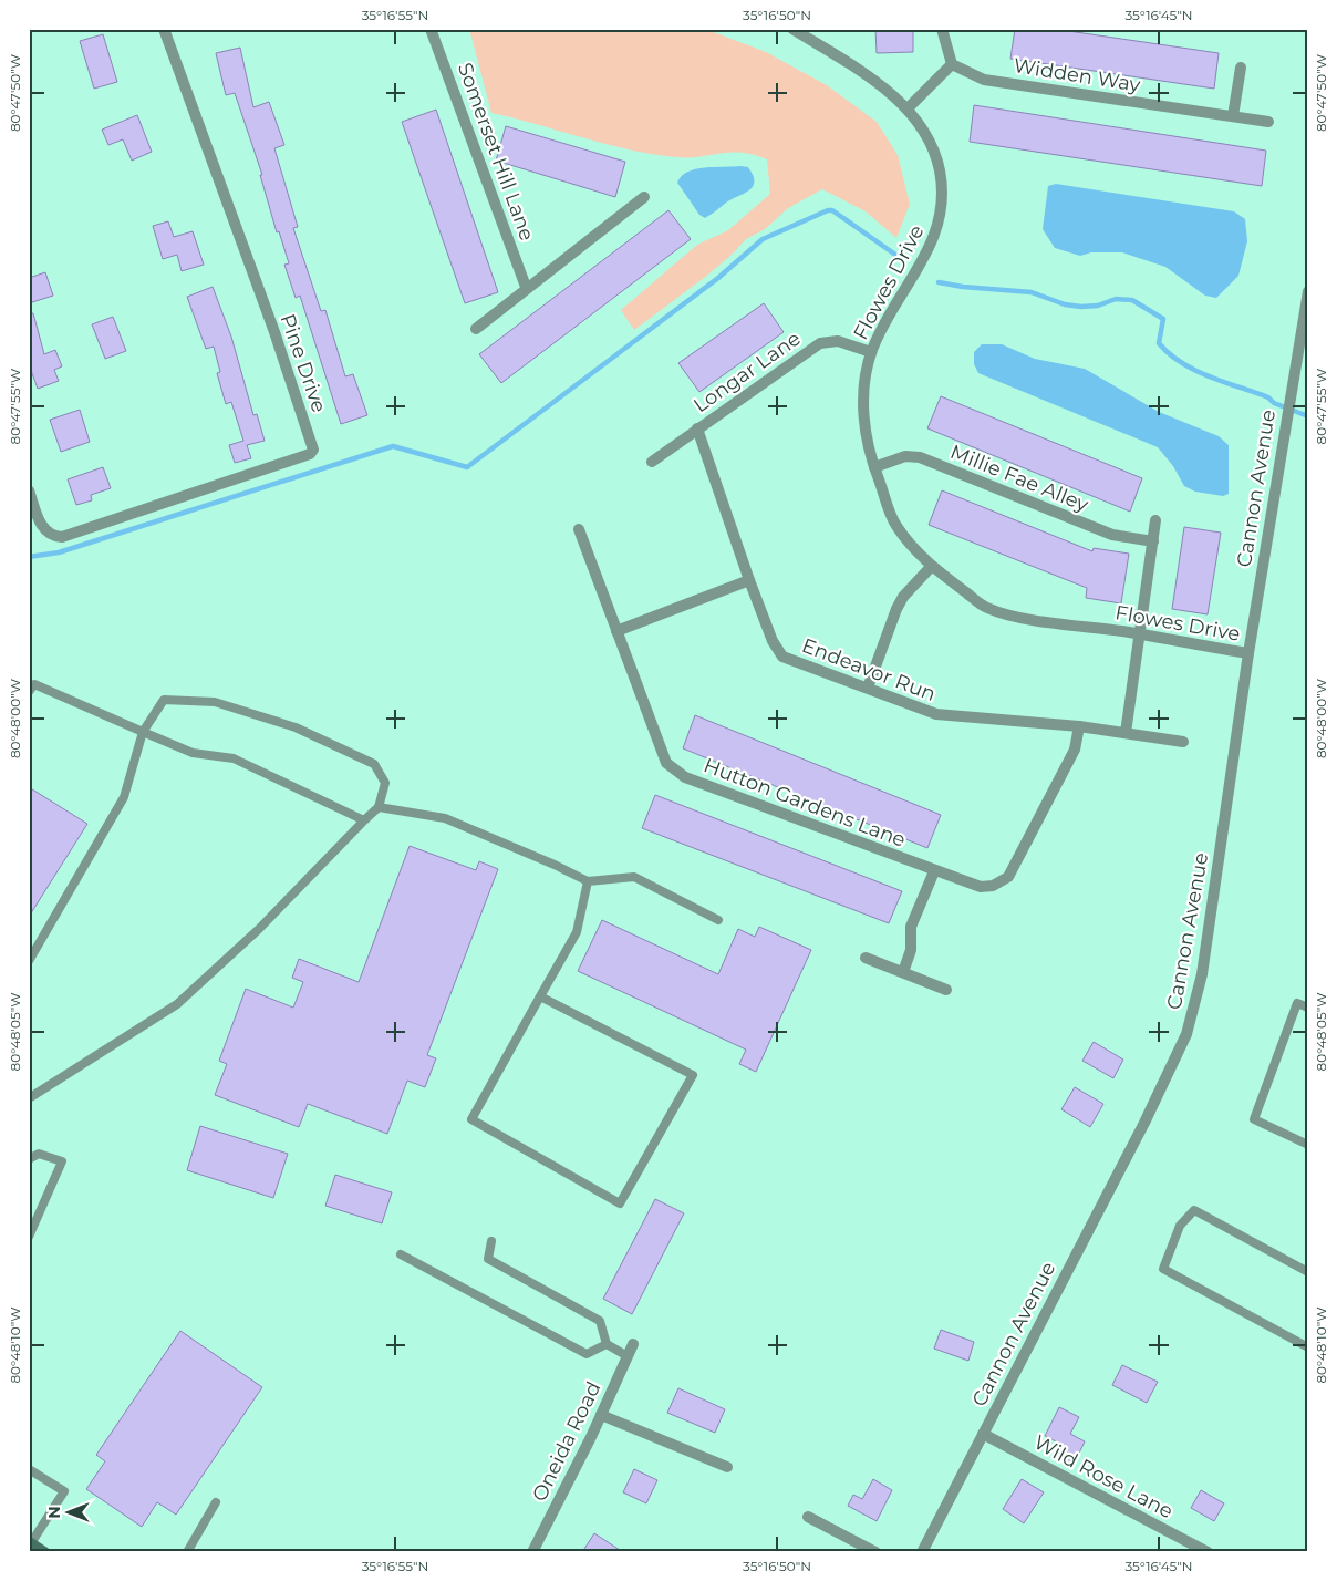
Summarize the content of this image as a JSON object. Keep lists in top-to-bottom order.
{
  "streets": {
    "street": [
      "Widden Way",
      "Somerset Hill Lane",
      "Flowes Drive",
      "Pine Drive",
      "Longar Lane",
      "Millie Fae Alley",
      "Cannon Avenue",
      "Endeavor Run",
      "Hutton Gardens Lane",
      "Oneida Road",
      "Wild Rose Lane"
    ]
  },
  "crossings": [
    ["Flowes Drive", "Longar Lane"],
    ["Flowes Drive", "Millie Fae Alley"],
    ["Flowes Drive", "Cannon Avenue"],
    ["Longar Lane", "Endeavor Run"],
    ["Cannon Avenue", "Wild Rose Lane"],
    ["Endeavor Run", "Hutton Gardens Lane"]
  ],
  "north": "left",
  "coordinates": [
    "35°16'55\"N",
    "35°16'50\"N",
    "35°16'45\"N",
    "80°47'50\"W",
    "80°47'55\"W",
    "80°48'00\"W",
    "80°48'05\"W",
    "80°48'10\"W"
  ]
}
